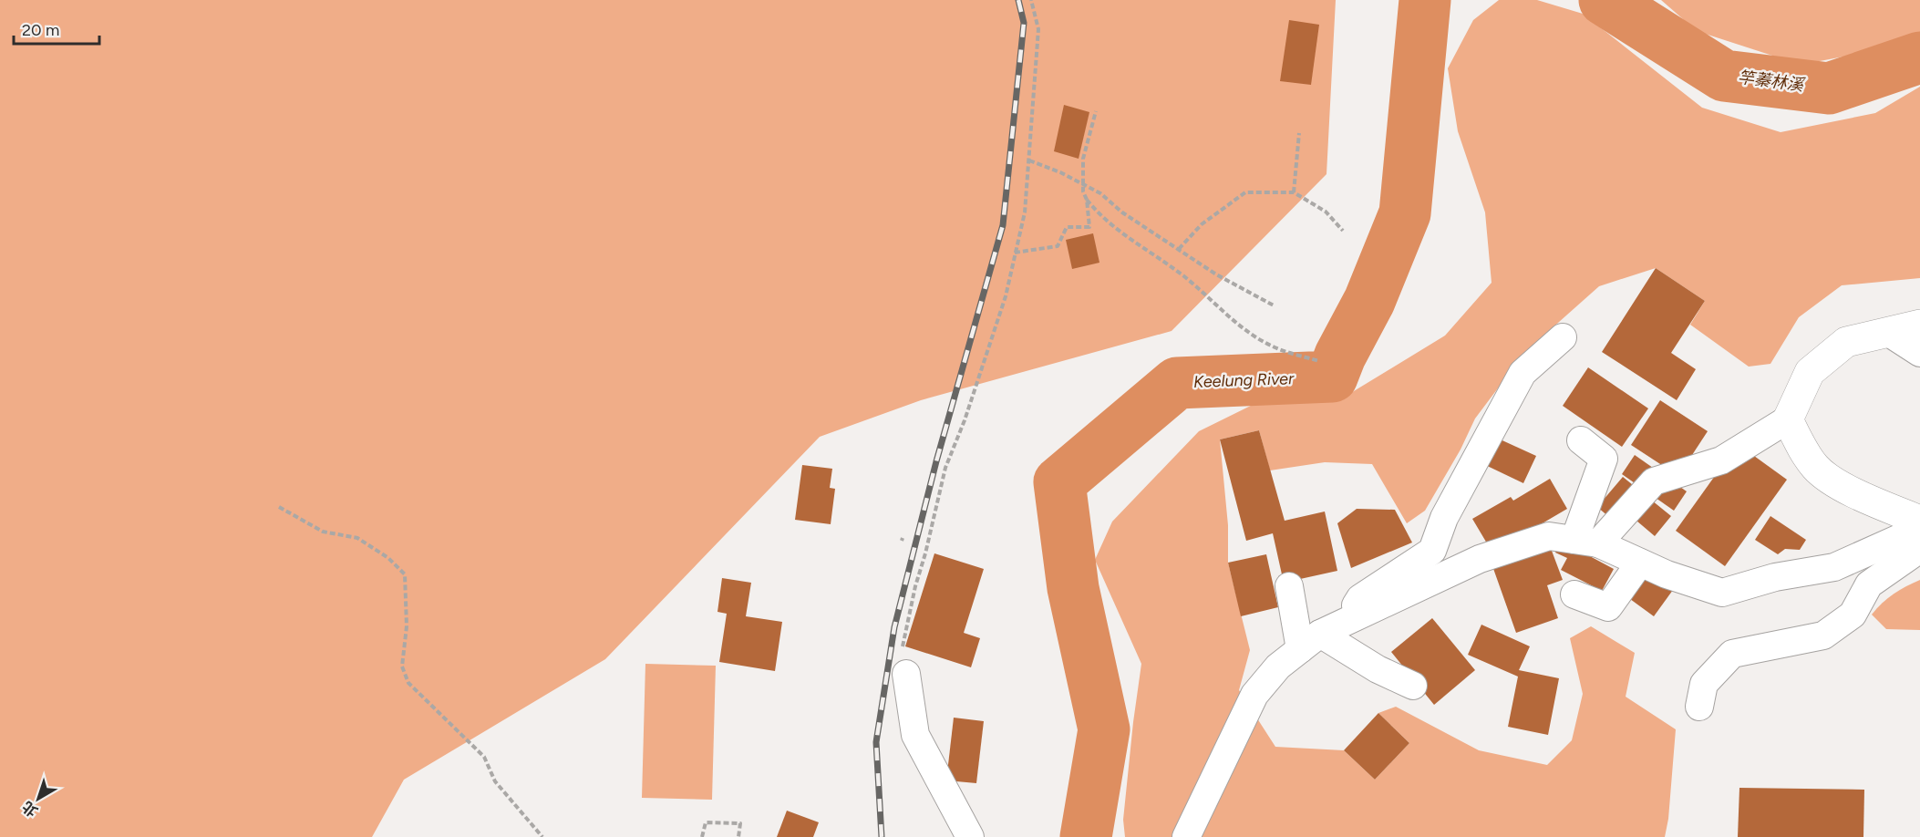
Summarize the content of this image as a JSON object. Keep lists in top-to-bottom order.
{
  "water": ["竿蓁林溪", "Keelung River"],
  "scale_bar": "20 m",
  "north": "bottom left"
}
